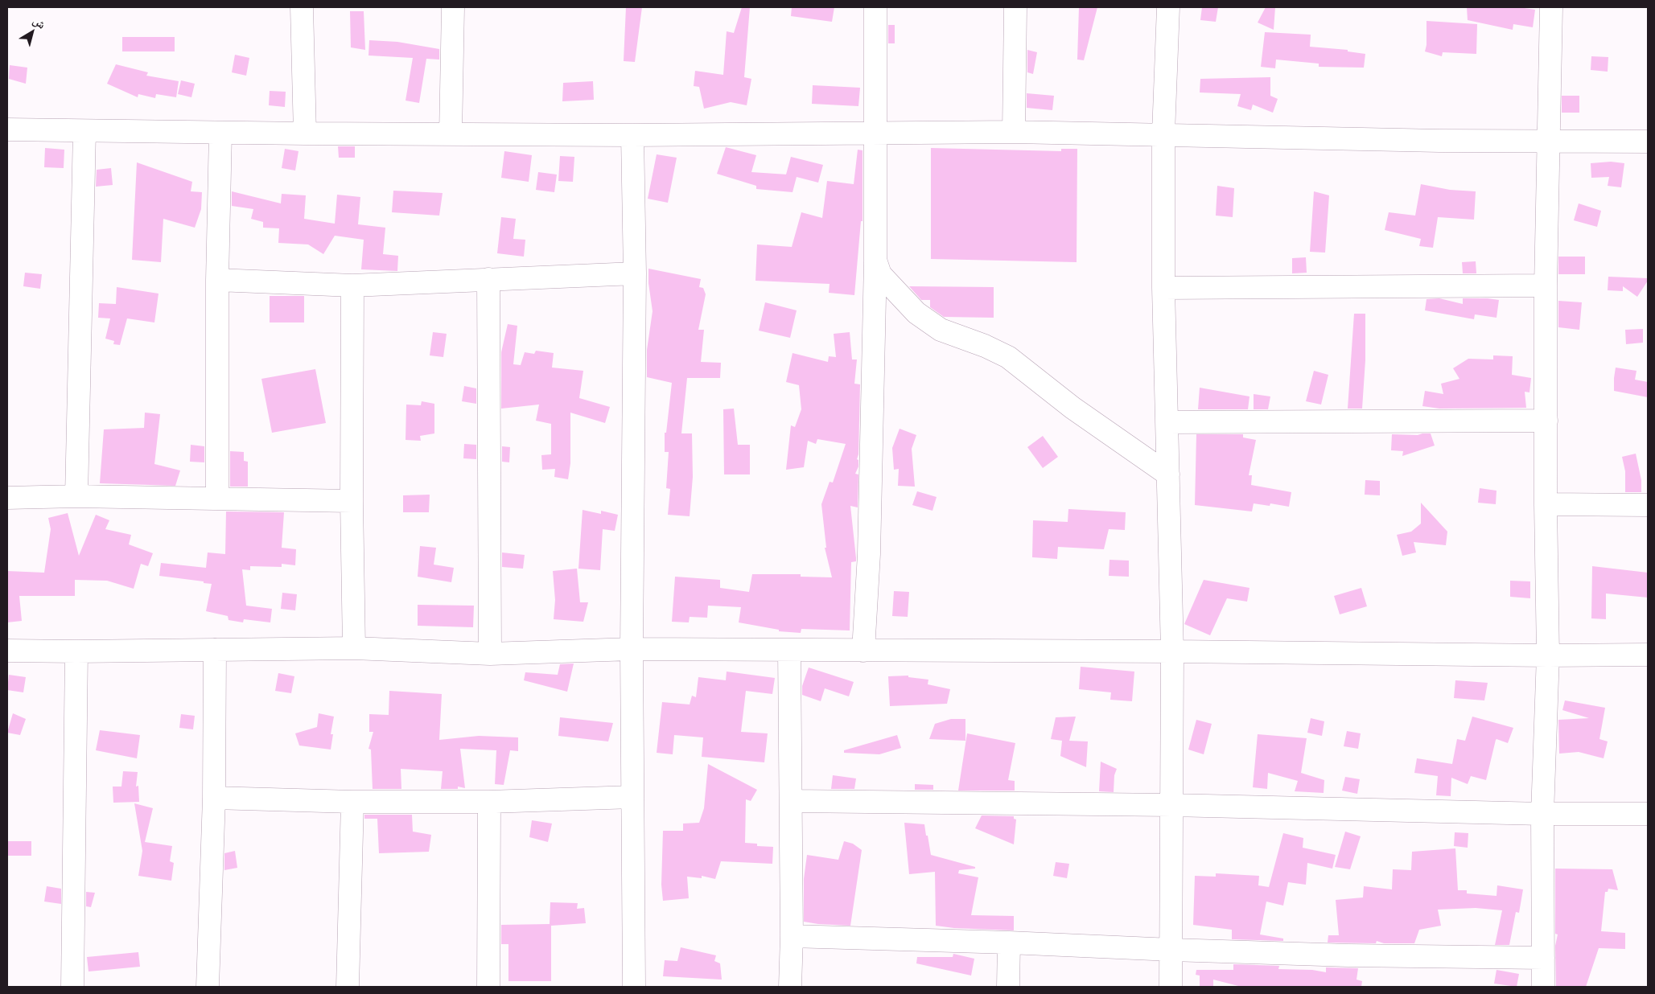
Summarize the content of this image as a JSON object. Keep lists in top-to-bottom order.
{
  "north": "top right"
}
